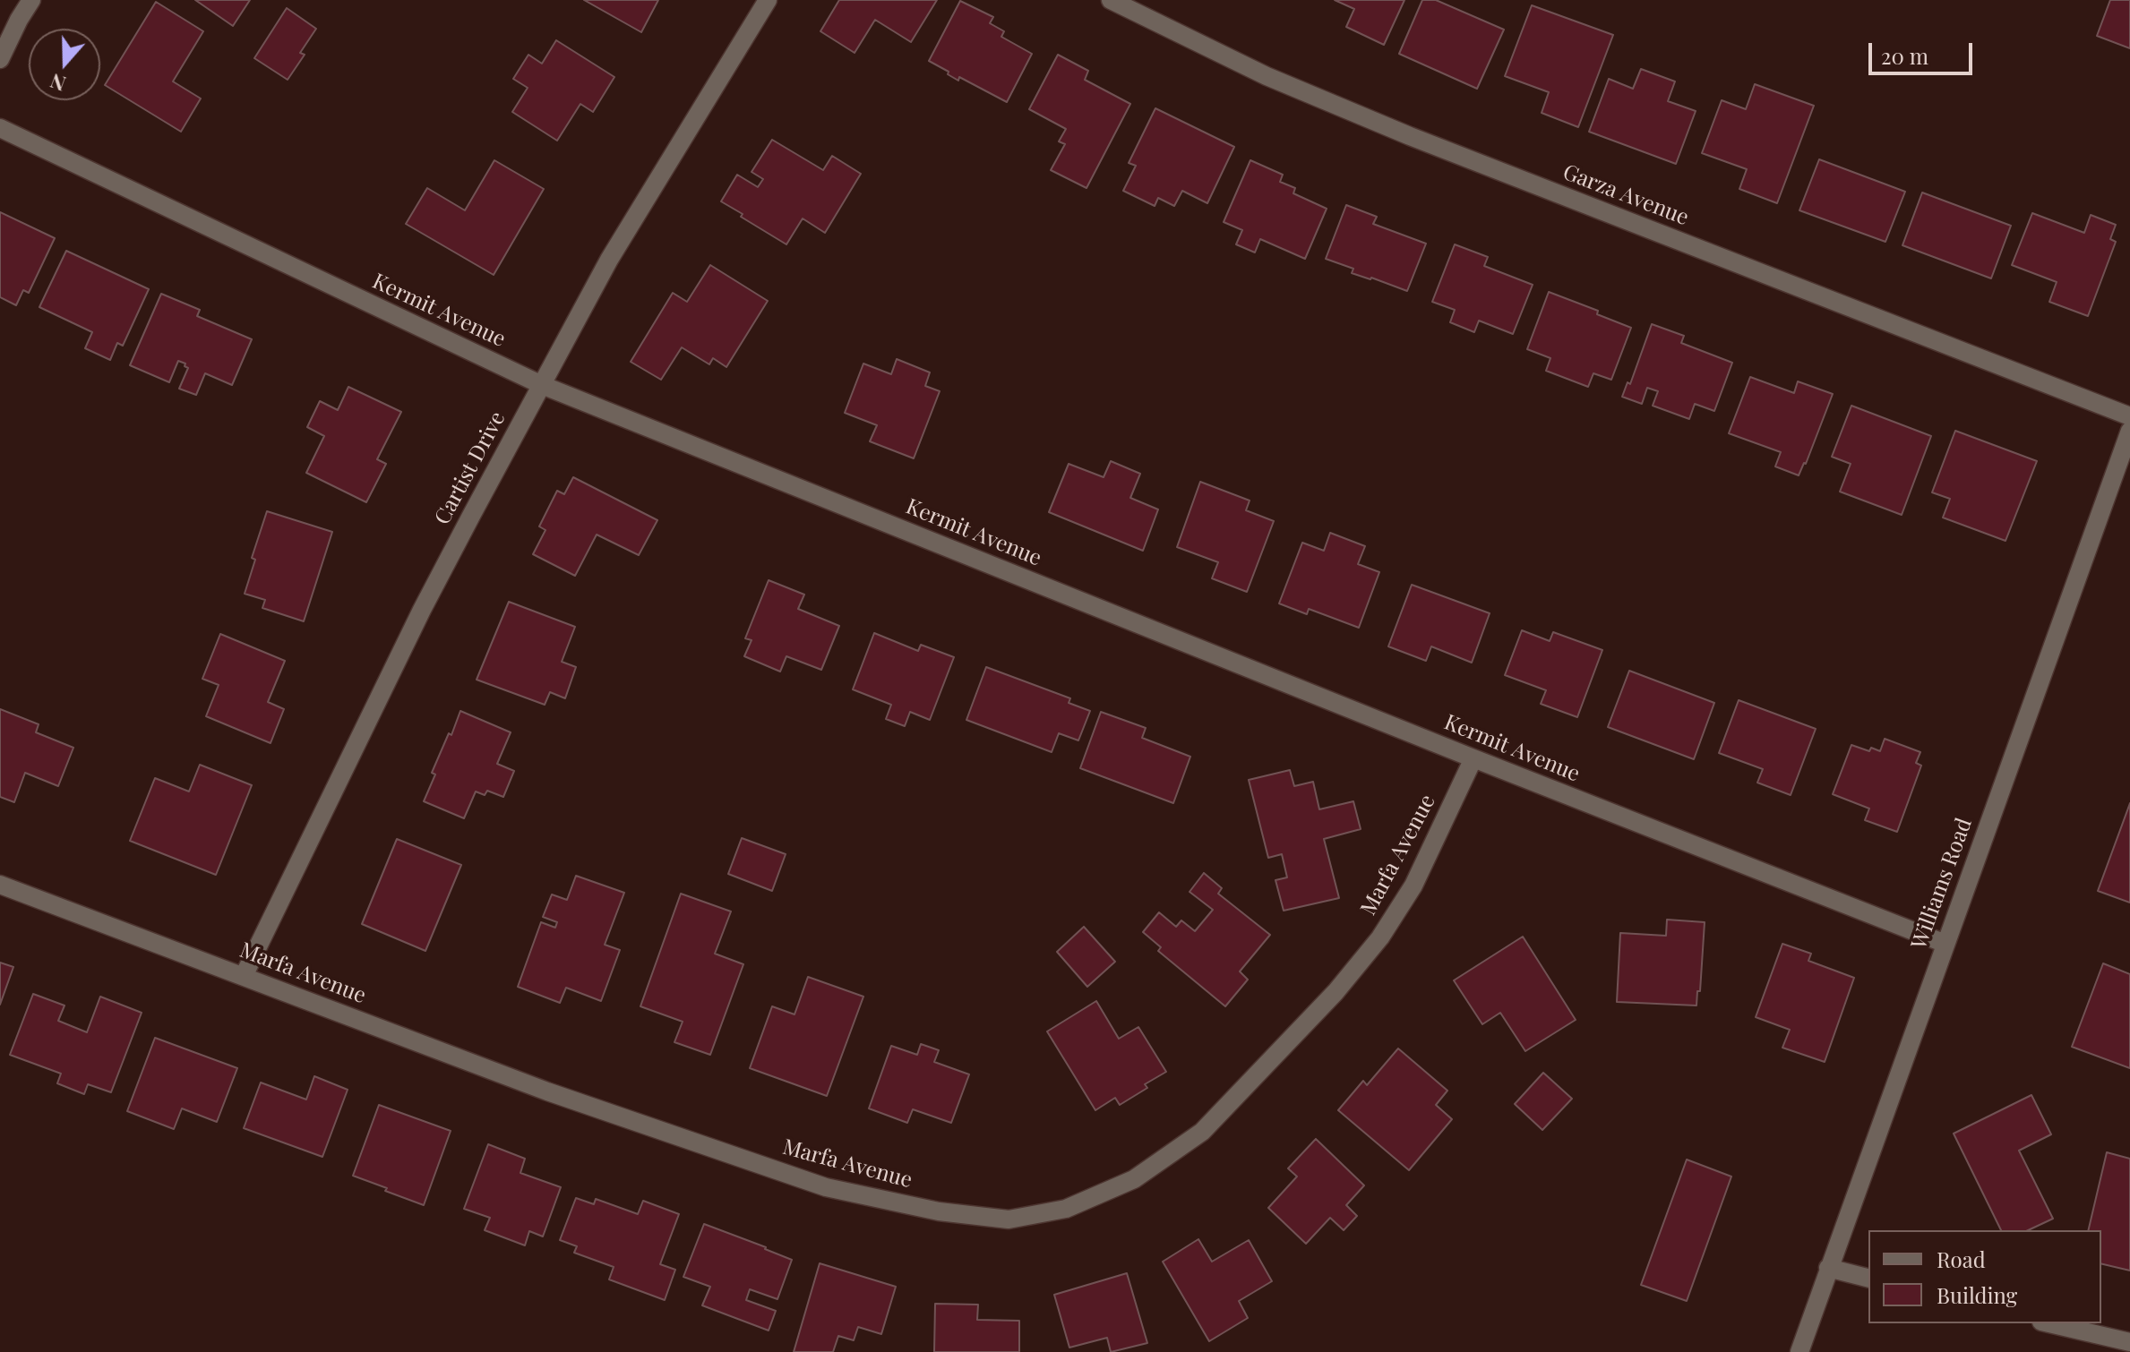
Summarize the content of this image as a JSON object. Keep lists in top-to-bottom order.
{
  "streets": {
    "street": [
      "Garza Avenue",
      "Kermit Avenue",
      "Cartist Drive",
      "Marfa Avenue",
      "Williams Road"
    ]
  },
  "crossings": [
    ["Kermit Avenue", "Cartist Drive"],
    ["Kermit Avenue", "Marfa Avenue"],
    ["Kermit Avenue", "Williams Road"],
    ["Cartist Drive", "Marfa Avenue"]
  ],
  "legend": ["Road", "Building"],
  "scale_bar": "20 m",
  "north": "bottom"
}
